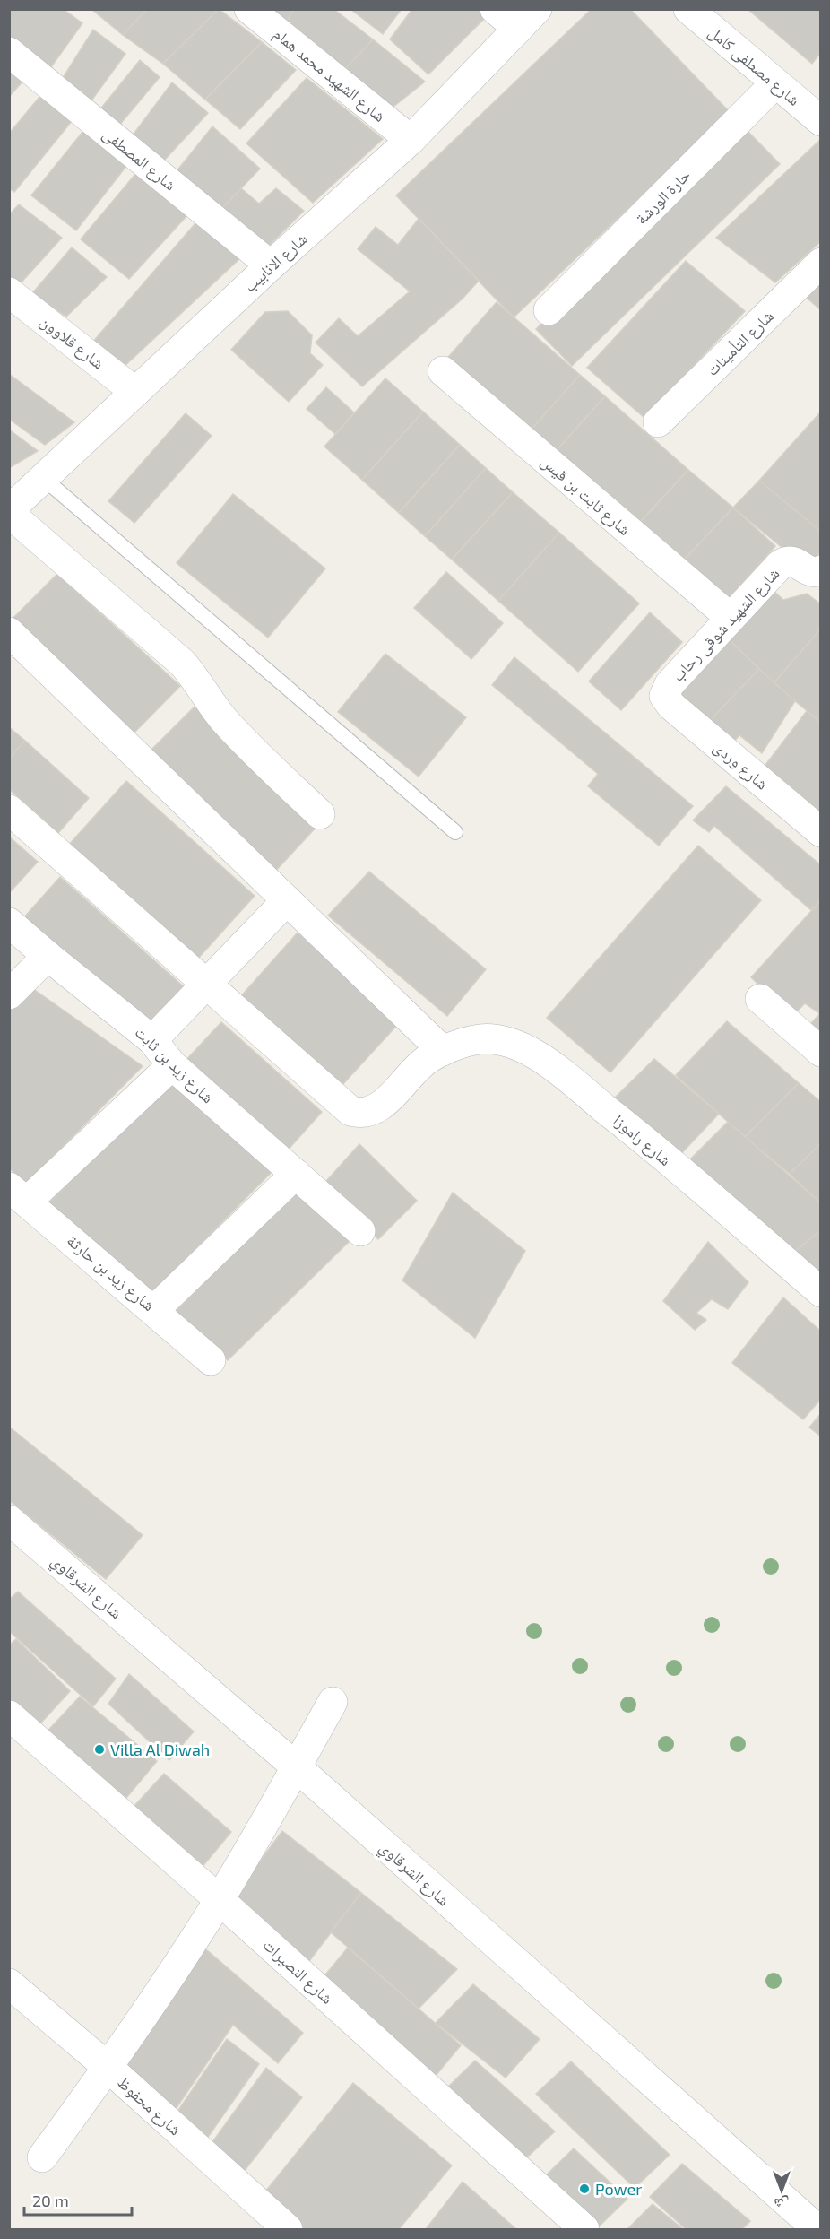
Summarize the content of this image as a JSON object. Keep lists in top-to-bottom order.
{
  "streets": {
    "street": [
      "شارع مصطفى كامل",
      "شارع الشهيد محمد همام",
      "شارع المصطفى",
      "حارة الورشة",
      "شارع الانابيب",
      "شارع قلاوون",
      "شارع التأمينات",
      "شارع ثابت بن قيس",
      "شارع الشهيد شوقى رحاب",
      "شارع وردى",
      "شارع زيد بن ثابت",
      "شارع راموزا",
      "شارع زيد بن حارثة",
      "شارع الشرقاوي",
      "شارع النصيرات",
      "شارع محفوظ"
    ]
  },
  "crossings": [
    ["شارع مصطفى كامل", "حارة الورشة"],
    ["شارع الشهيد محمد همام", "شارع الانابيب"],
    ["شارع المصطفى", "شارع الانابيب"],
    ["شارع الانابيب", "شارع قلاوون"],
    ["شارع ثابت بن قيس", "شارع الشهيد شوقى رحاب"],
    ["شارع الشهيد شوقى رحاب", "شارع وردى"]
  ],
  "places": ["Villa Al Diwah", "Power"],
  "scale_bar": "20 m",
  "north": "bottom"
}
